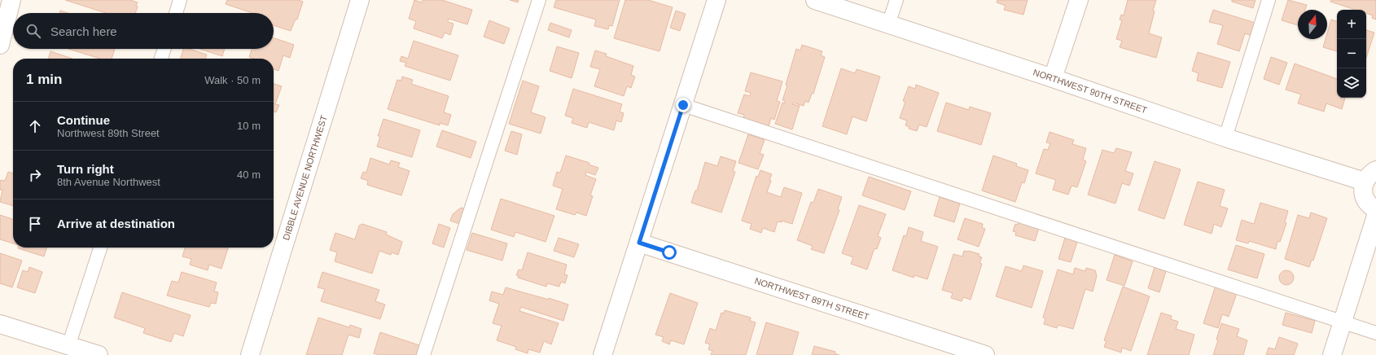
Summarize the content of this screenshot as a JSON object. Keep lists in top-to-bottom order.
{
  "streets": {
    "street": ["NORTHWEST 90TH STREET", "DIBBLE AVENUE NORTHWEST", "NORTHWEST 89TH STREET"]
  },
  "north": "top",
  "page": {
    "map_buttons": ["+", "−"],
    "search": "Search here",
    "heading": ["1 min", "Walk · 50 m"],
    "list": [
      ["Continue", "Northwest 89th Street", "10 m"],
      ["Turn right", "8th Avenue Northwest", "40 m"],
      "Arrive at destination"
    ]
  }
}
